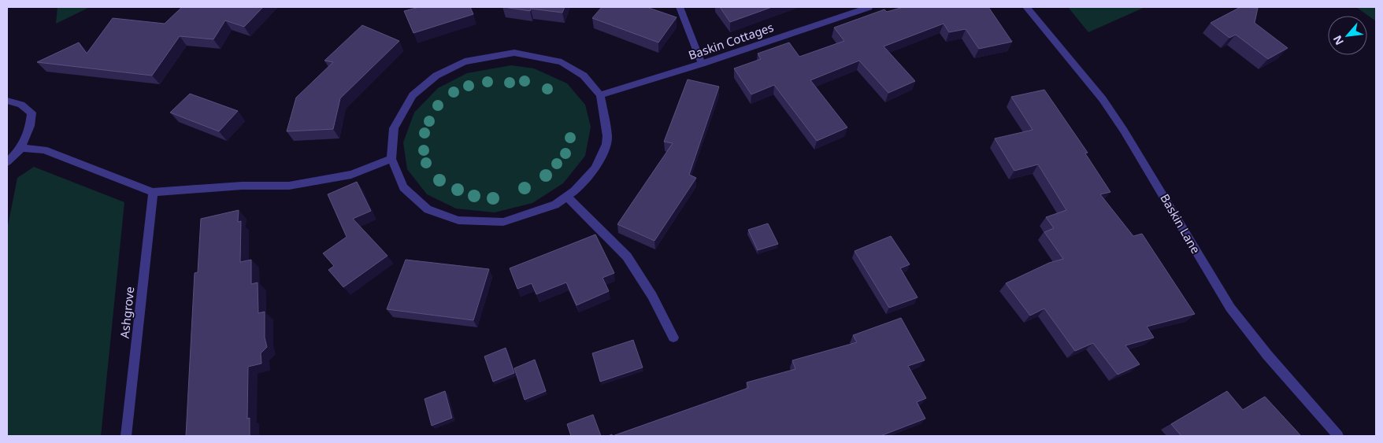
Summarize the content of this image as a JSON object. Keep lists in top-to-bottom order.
{
  "streets": {
    "street": ["Baskin Cottages", "Baskin Lane", "Ashgrove"]
  },
  "north": "bottom left"
}
